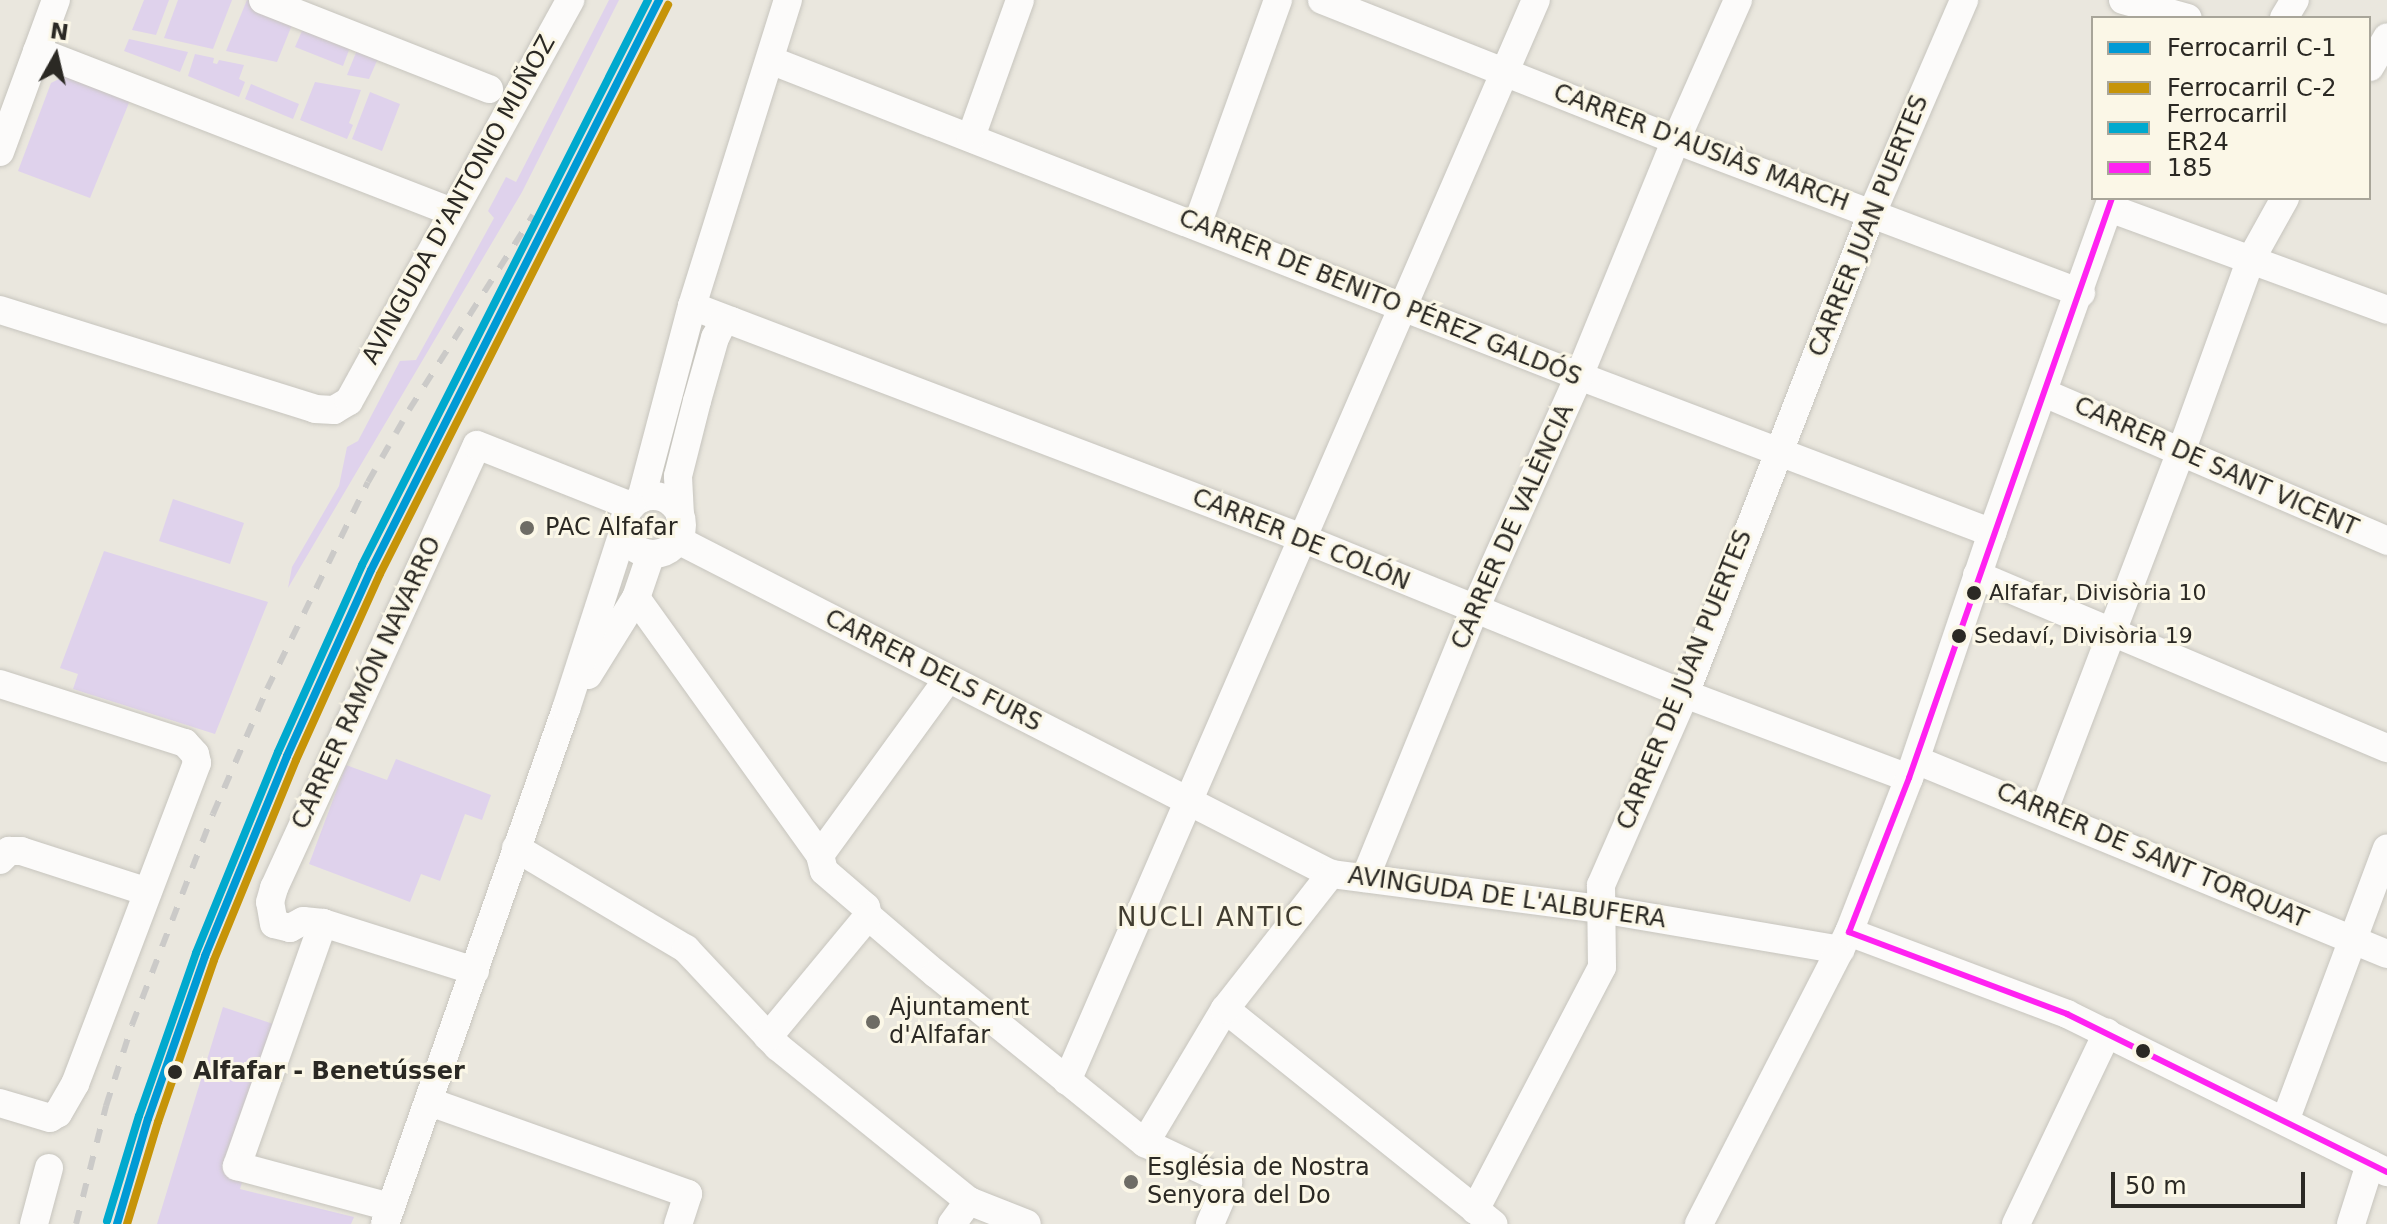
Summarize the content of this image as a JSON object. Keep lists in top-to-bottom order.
{
  "streets": {
    "street": [
      "CARRER D'AUSIÀS MARCH",
      "AVINGUDA D’ANTONIO MUÑOZ",
      "CARRER JUAN PUERTES",
      "CARRER DE BENITO PÉREZ GALDÓS",
      "CARRER DE SANT VICENT",
      "CARRER DE VALÈNCIA",
      "CARRER DE COLÓN",
      "CARRER DELS FURS",
      "CARRER DE JUAN PUERTES",
      "CARRER RAMÓN NAVARRO",
      "CARRER DE SANT TORQUAT",
      "AVINGUDA DE L'ALBUFERA"
    ]
  },
  "crossings": [
    ["CARRER D'AUSIÀS MARCH", "CARRER JUAN PUERTES"],
    ["CARRER D'AUSIÀS MARCH", "CARRER DE VALÈNCIA"],
    ["CARRER JUAN PUERTES", "CARRER DE BENITO PÉREZ GALDÓS"],
    ["CARRER JUAN PUERTES", "CARRER DE JUAN PUERTES"],
    ["CARRER DE BENITO PÉREZ GALDÓS", "CARRER DE VALÈNCIA"],
    ["CARRER DE BENITO PÉREZ GALDÓS", "CARRER DE JUAN PUERTES"],
    ["CARRER DE VALÈNCIA", "CARRER DE COLÓN"],
    ["CARRER DE VALÈNCIA", "AVINGUDA DE L'ALBUFERA"],
    ["CARRER DE COLÓN", "CARRER DE JUAN PUERTES"],
    ["CARRER DE COLÓN", "CARRER DE SANT TORQUAT"],
    ["CARRER DELS FURS", "CARRER RAMÓN NAVARRO"],
    ["CARRER DELS FURS", "AVINGUDA DE L'ALBUFERA"],
    ["CARRER DE JUAN PUERTES", "AVINGUDA DE L'ALBUFERA"]
  ],
  "districts": ["NUCLI ANTIC"],
  "places": [
    "PAC Alfafar",
    "Alfafar, Divisòria 10",
    "Sedaví, Divisòria 19",
    "Ajuntament d'Alfafar",
    "Alfafar - Benetússer",
    "Església de Nostra Senyora del Do"
  ],
  "lines": [
    "rail line C-1",
    "rail line ER24",
    "rail line C-2",
    "transit line 185"
  ],
  "legend": [
    "Ferrocarril C-1",
    "Ferrocarril C-2",
    "Ferrocarril ER24",
    "185"
  ],
  "scale_bar": "50 m",
  "north": "top"
}
